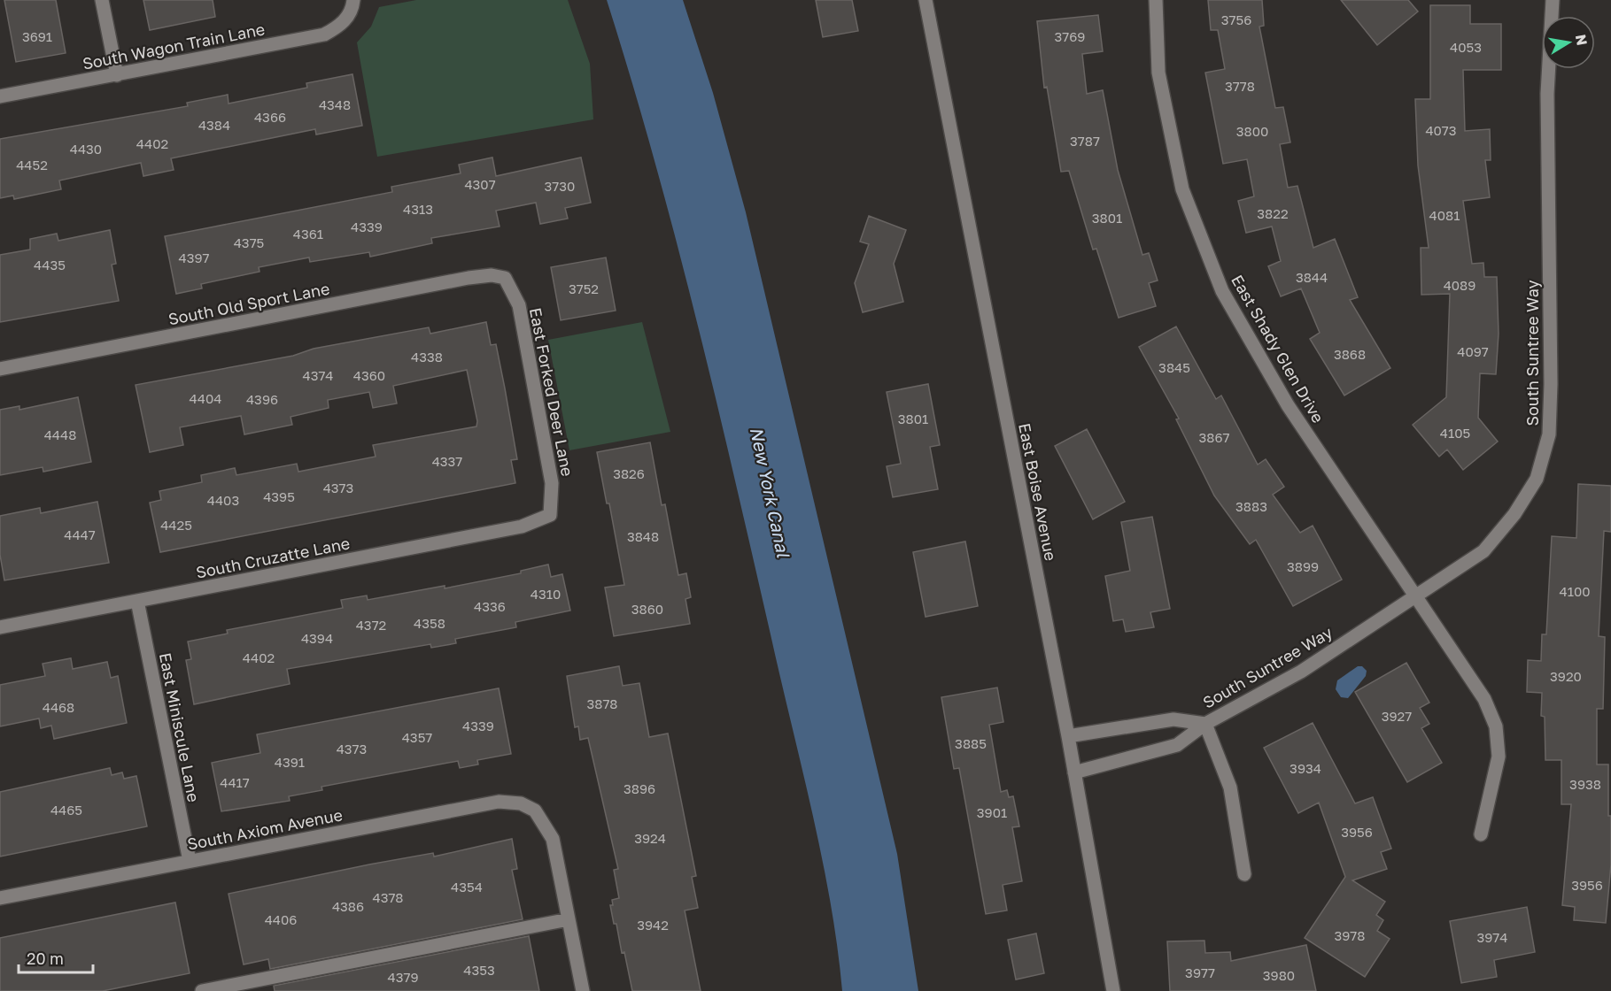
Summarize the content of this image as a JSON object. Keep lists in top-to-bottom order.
{
  "streets": {
    "street": [
      "South Wagon Train Lane",
      "South Old Sport Lane",
      "East Shady Glen Drive",
      "South Suntree Way",
      "East Forked Deer Lane",
      "East Boise Avenue",
      "South Cruzatte Lane",
      "East Miniscule Lane",
      "South Axiom Avenue"
    ]
  },
  "crossings": [
    ["South Old Sport Lane", "East Forked Deer Lane"],
    ["East Shady Glen Drive", "South Suntree Way"],
    ["South Suntree Way", "East Boise Avenue"],
    ["East Forked Deer Lane", "South Cruzatte Lane"],
    ["South Cruzatte Lane", "East Miniscule Lane"],
    ["East Miniscule Lane", "South Axiom Avenue"]
  ],
  "water": ["New York Canal"],
  "house_numbers": [
    "3756",
    "3691",
    "3769",
    "4053",
    "3778",
    "4348",
    "4366",
    "4384",
    "4073",
    "3800",
    "3787",
    "4402",
    "4430",
    "4452",
    "4307",
    "3730",
    "4313",
    "3822",
    "4081",
    "3801",
    "4339",
    "4361",
    "4375",
    "4397",
    "4435",
    "3844",
    "4089",
    "3752",
    "4097",
    "3868",
    "4338",
    "3845",
    "4374",
    "4360",
    "4404",
    "4396",
    "3801",
    "4105",
    "4448",
    "3867",
    "4337",
    "3826",
    "4373",
    "4395",
    "4403",
    "3883",
    "4425",
    "4447",
    "3848",
    "3899",
    "4100",
    "4310",
    "4336",
    "3860",
    "4358",
    "4372",
    "4394",
    "4402",
    "3920",
    "3878",
    "4468",
    "3927",
    "4339",
    "4357",
    "3885",
    "4373",
    "4391",
    "3934",
    "4417",
    "3938",
    "3896",
    "4465",
    "3901",
    "3956",
    "3924",
    "3956",
    "4354",
    "4378",
    "4386",
    "4406",
    "3942",
    "3978",
    "3974",
    "4353",
    "3977",
    "3980",
    "4379"
  ],
  "scale_bar": "20 m",
  "north": "right"
}
